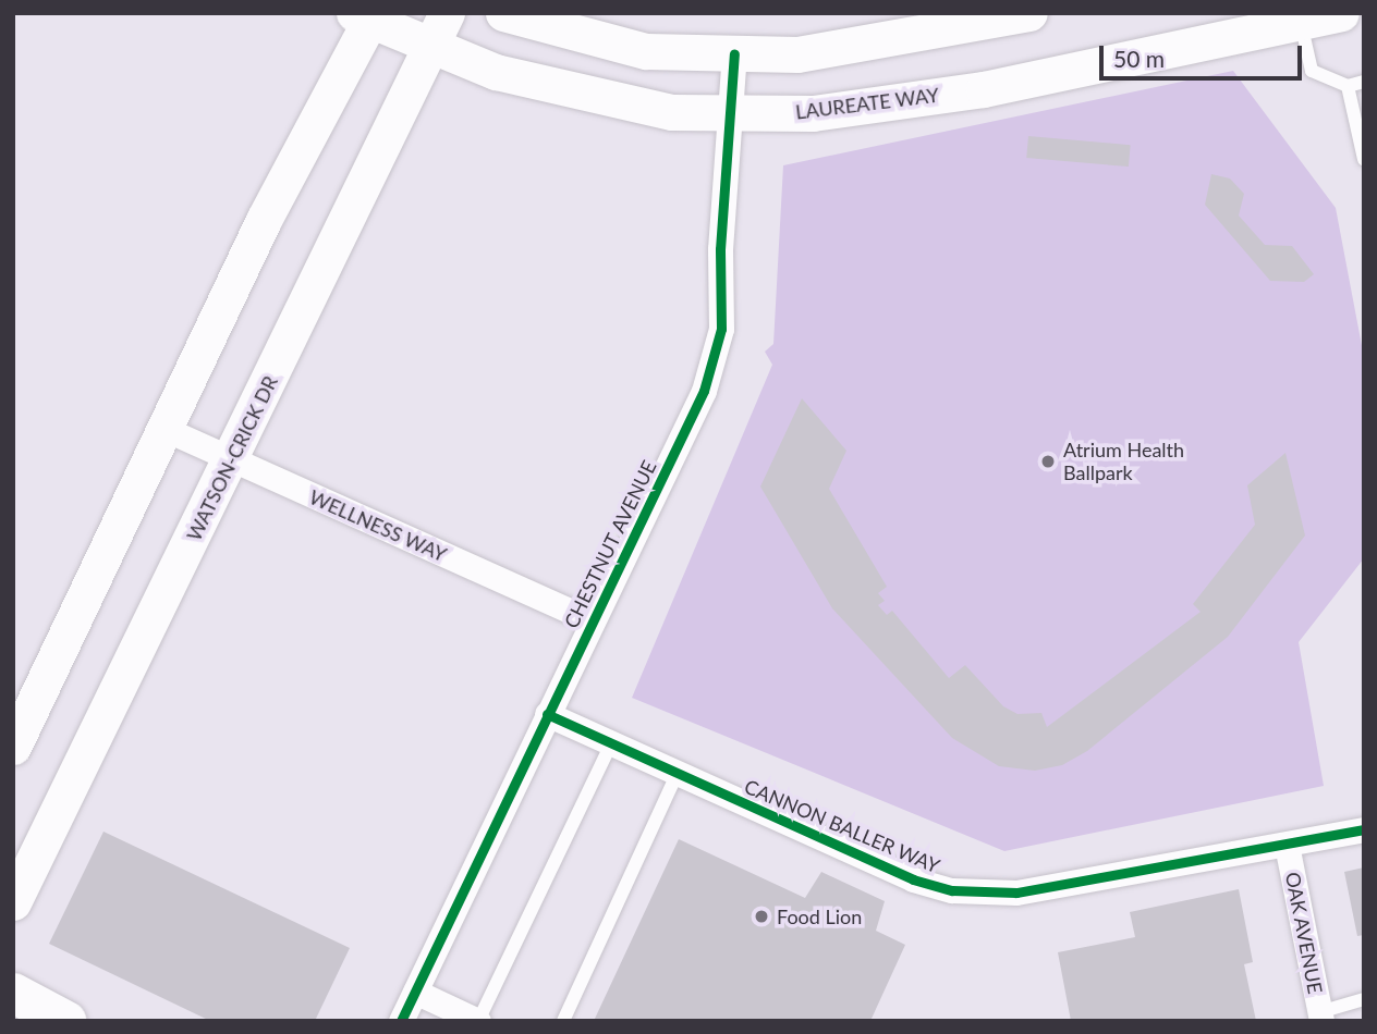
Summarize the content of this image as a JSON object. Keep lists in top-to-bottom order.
{
  "streets": {
    "main road": ["LAUREATE WAY", "WATSON-CRICK DR"],
    "street": [
      "WELLNESS WAY",
      "CHESTNUT AVENUE",
      "CANNON BALLER WAY",
      "OAK AVENUE"
    ]
  },
  "crossings": [
    ["LAUREATE WAY", "WATSON-CRICK DR"],
    ["LAUREATE WAY", "CHESTNUT AVENUE"],
    ["WATSON-CRICK DR", "WELLNESS WAY"],
    ["WELLNESS WAY", "CHESTNUT AVENUE"],
    ["CHESTNUT AVENUE", "CANNON BALLER WAY"],
    ["CANNON BALLER WAY", "OAK AVENUE"]
  ],
  "places": ["Atrium Health Ballpark", "Food Lion"],
  "scale_bar": "50 m"
}
